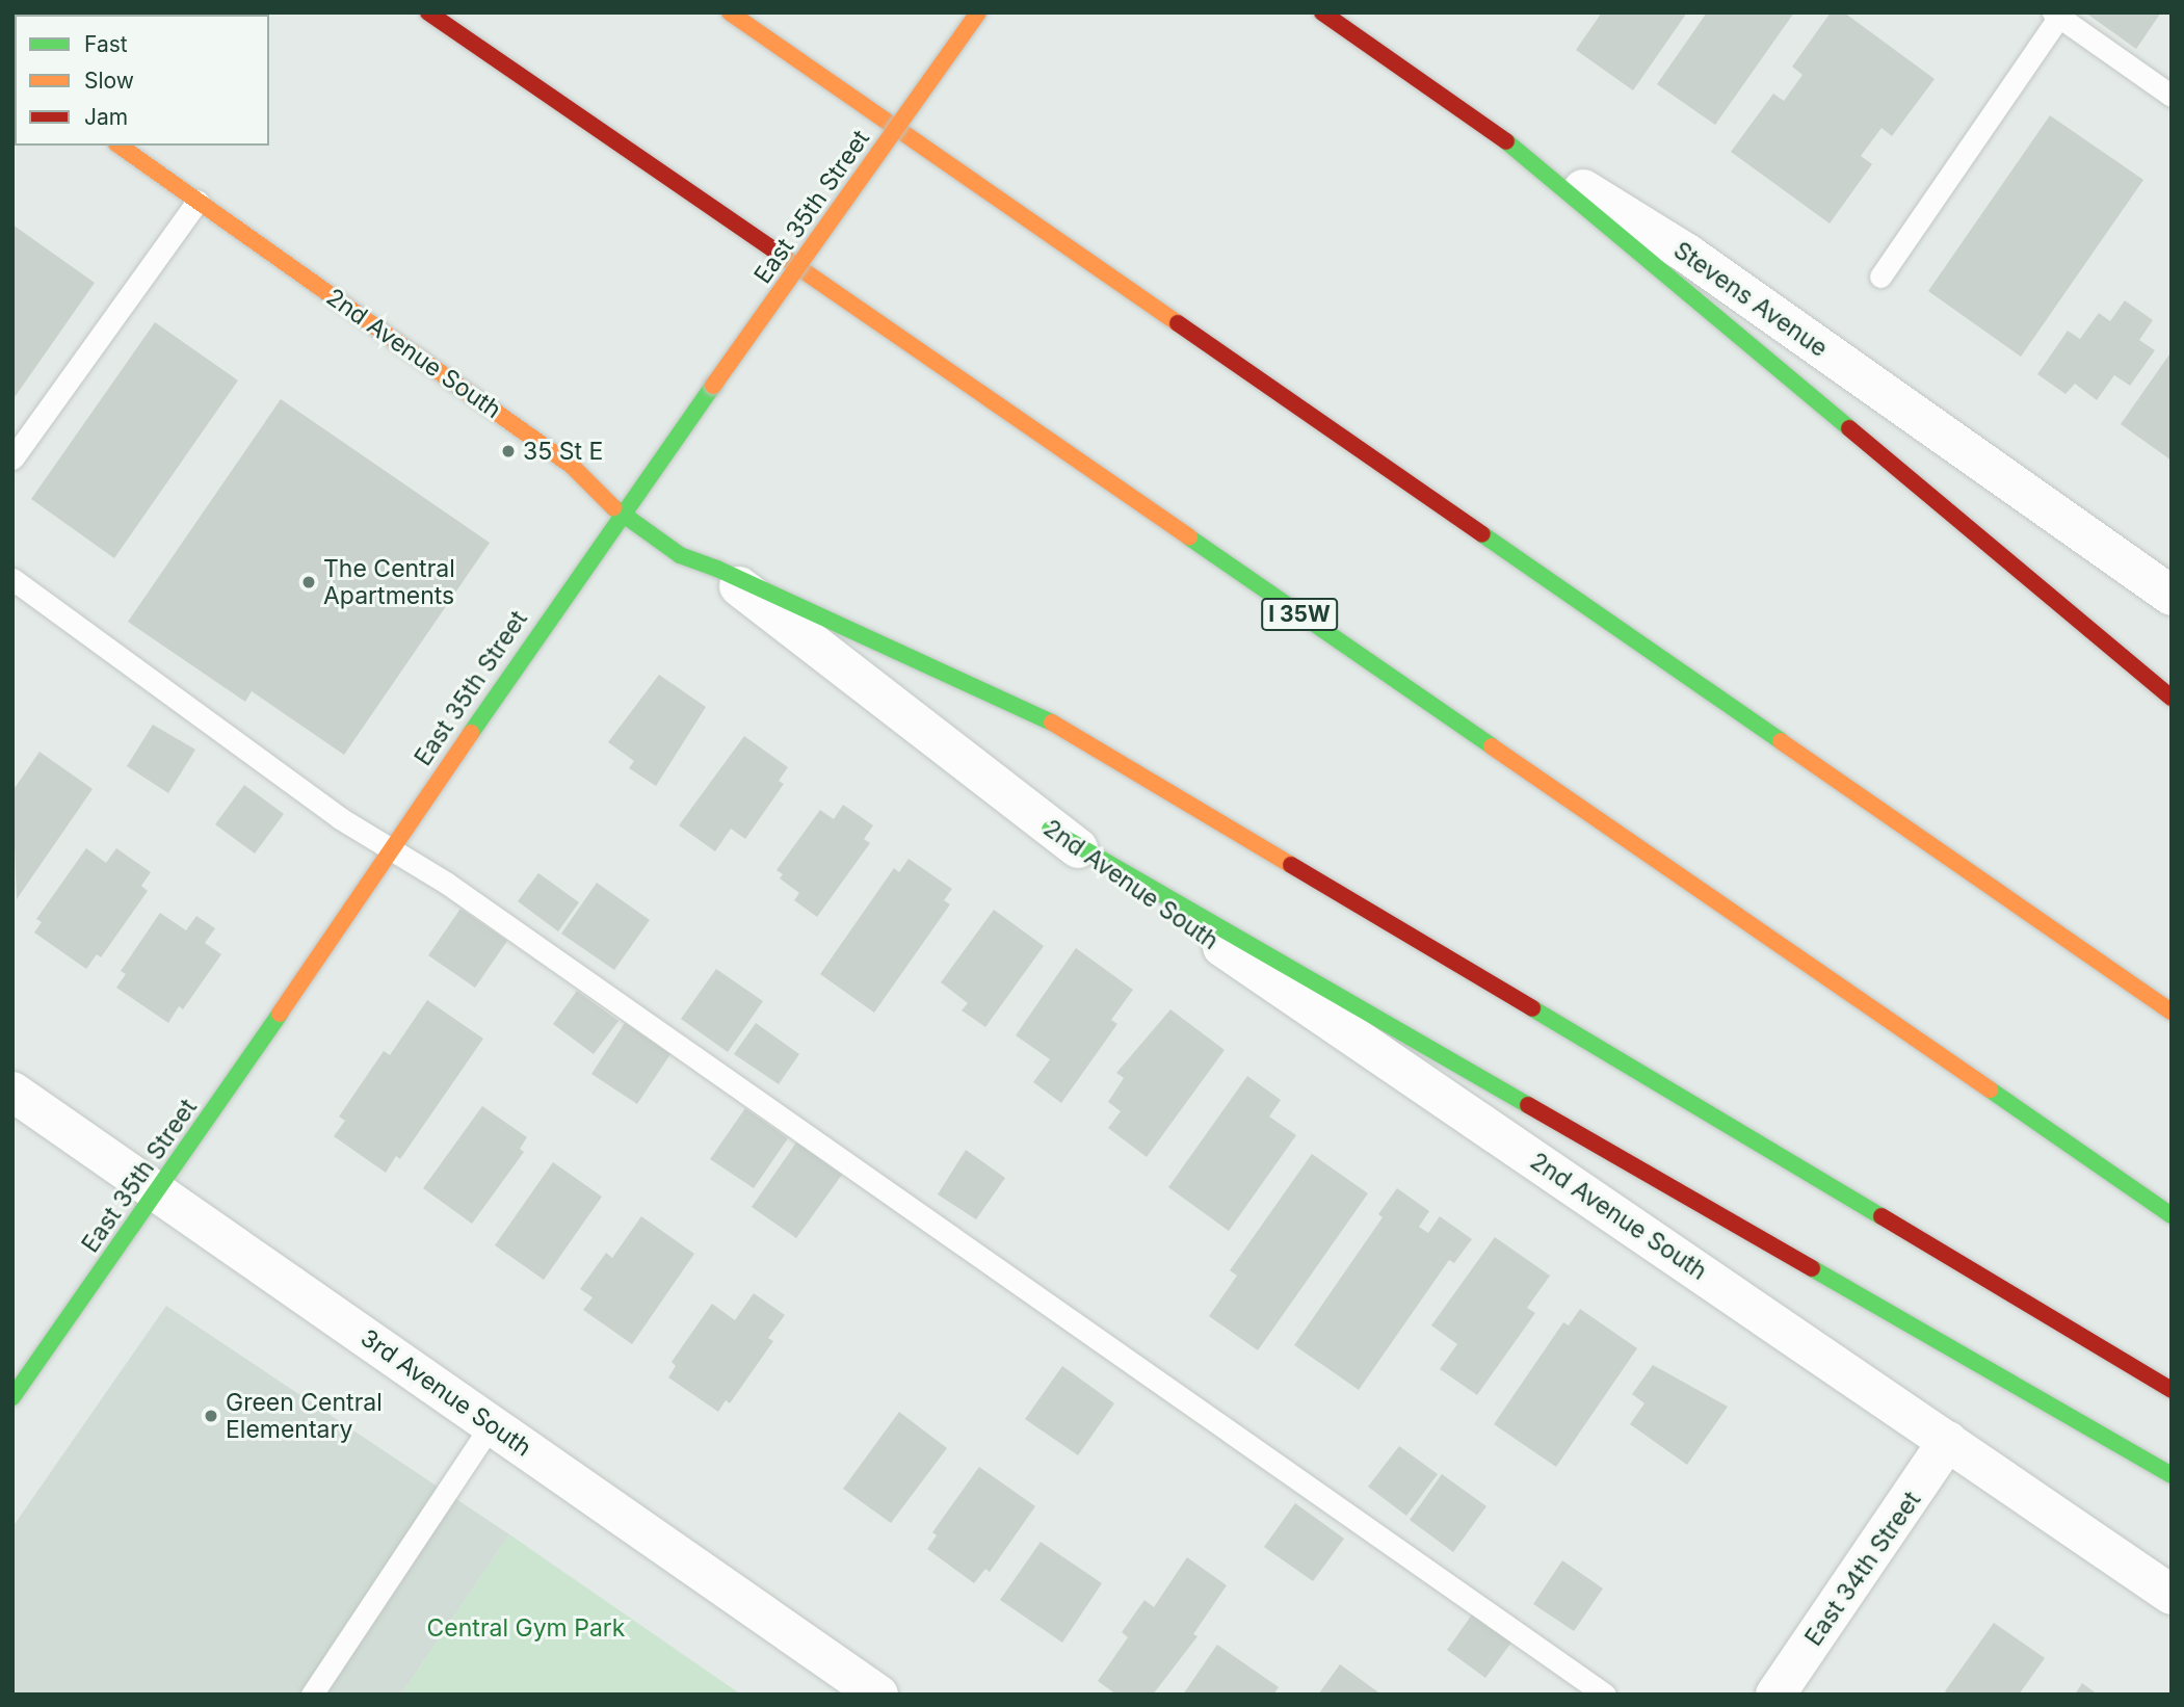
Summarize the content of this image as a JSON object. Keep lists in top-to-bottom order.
{
  "streets": {
    "main road": [
      "East 35th Street",
      "Stevens Avenue",
      "2nd Avenue South",
      "I 35W"
    ],
    "street": ["3rd Avenue South", "East 34th Street"]
  },
  "crossings": [
    ["East 35th Street", "2nd Avenue South"],
    ["East 35th Street", "3rd Avenue South"],
    ["2nd Avenue South", "East 34th Street"]
  ],
  "parks": ["Central Gym Park"],
  "places": ["35 St E", "The Central Apartments", "Green Central Elementary"],
  "legend": ["Fast", "Slow", "Jam"]
}
